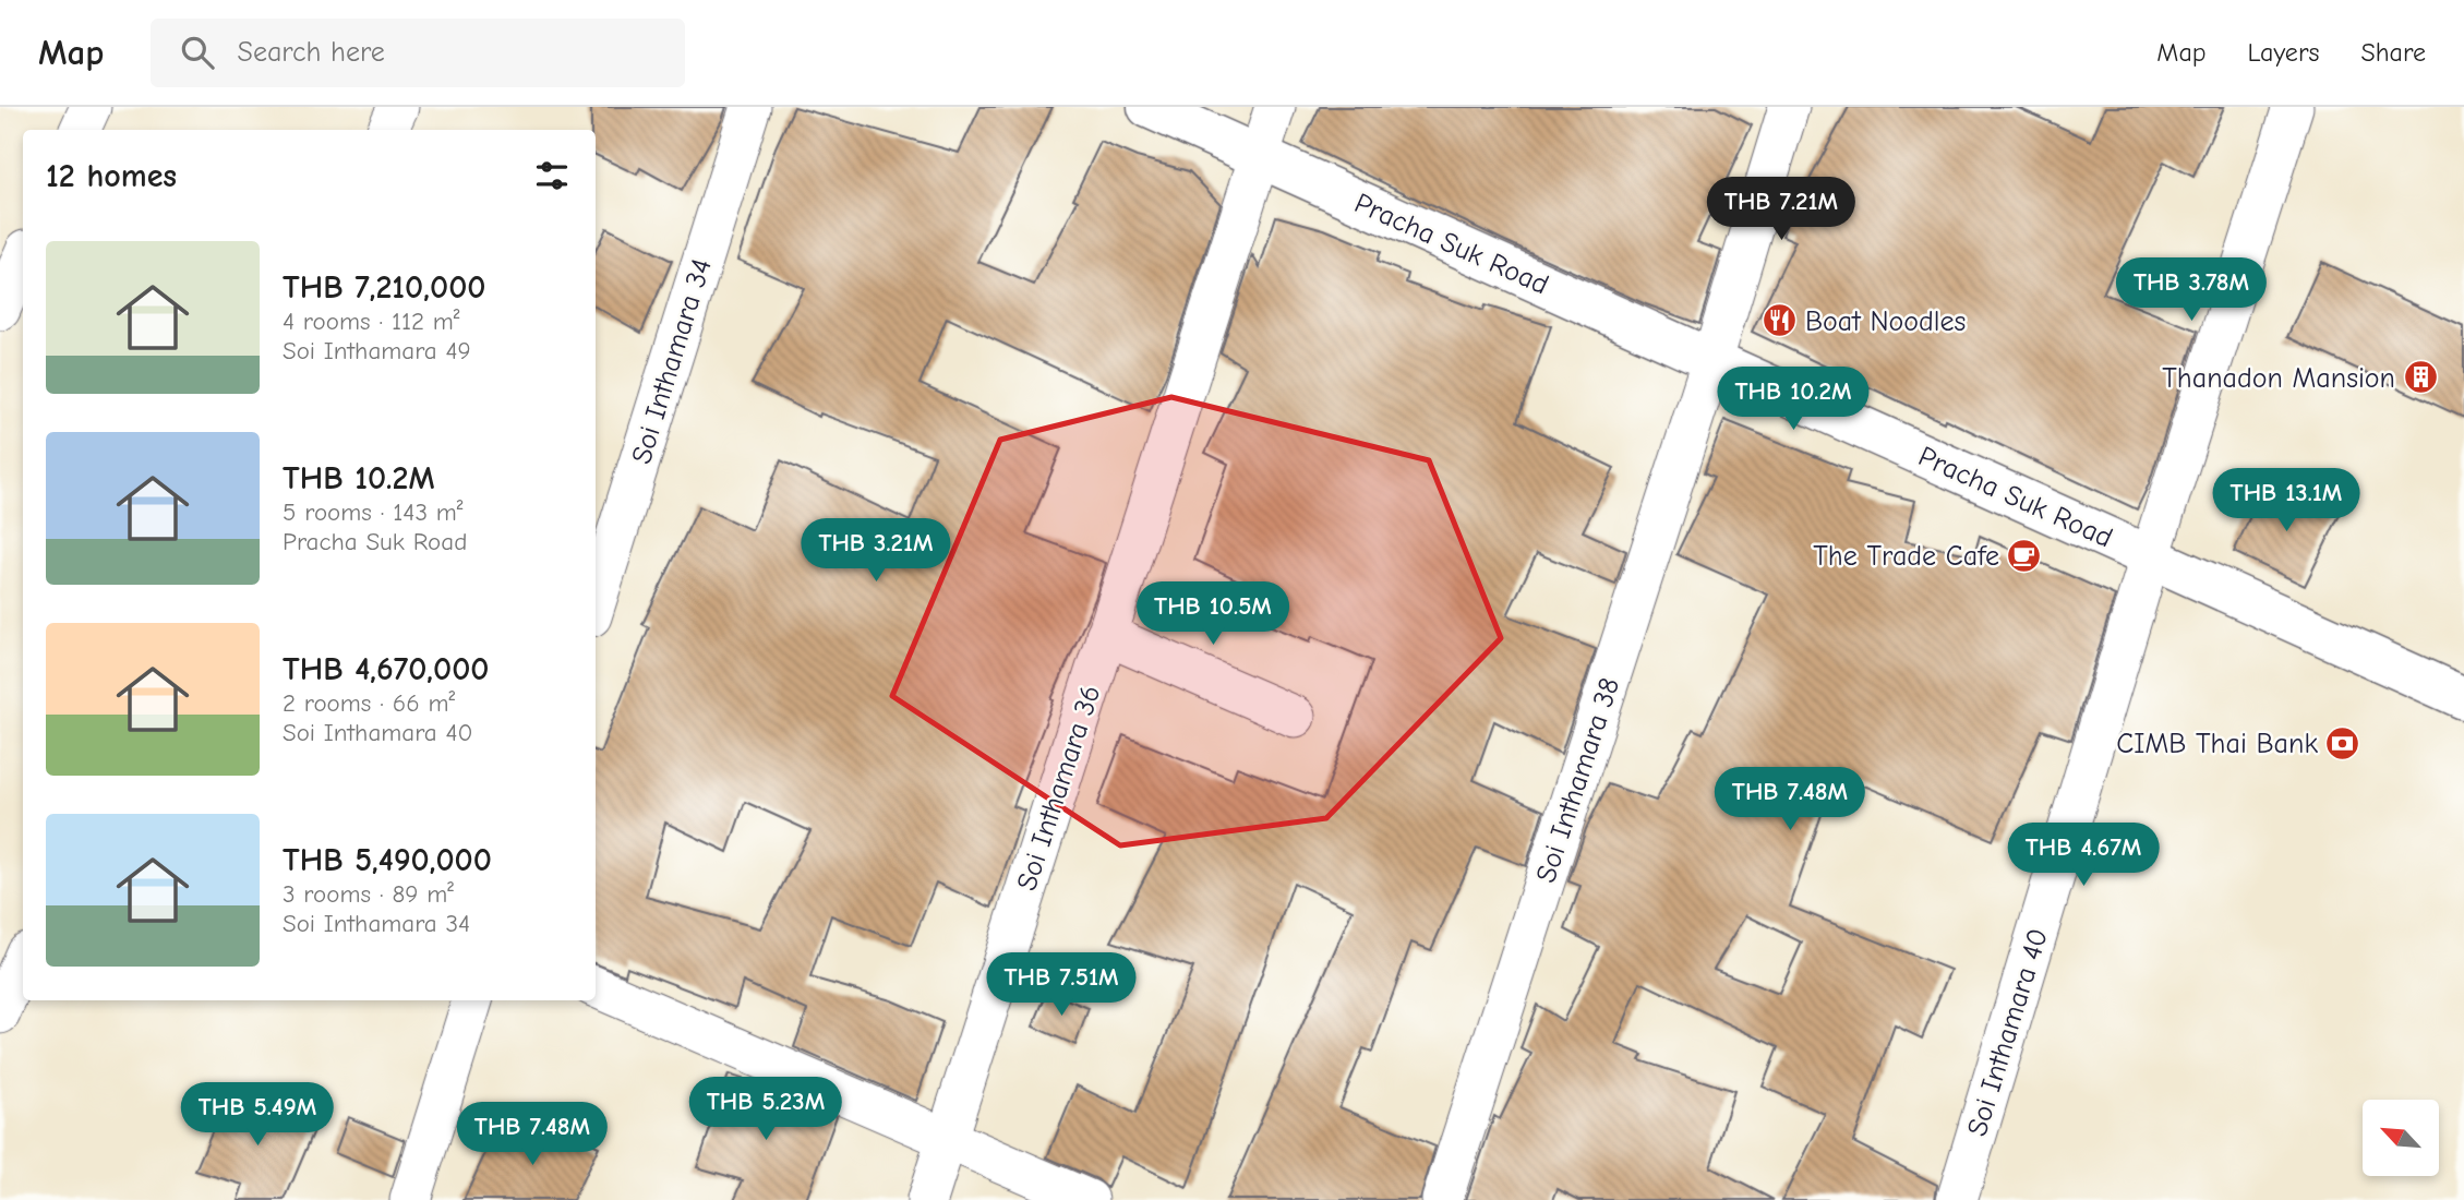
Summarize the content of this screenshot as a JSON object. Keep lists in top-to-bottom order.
{
  "streets": {
    "street": [
      "Pracha Suk Road",
      "Soi Inthamara 34",
      "Soi Inthamara 38",
      "Soi Inthamara 36",
      "Soi Inthamara 40"
    ]
  },
  "crossings": [
    ["Pracha Suk Road", "Soi Inthamara 38"],
    ["Pracha Suk Road", "Soi Inthamara 36"],
    ["Pracha Suk Road", "Soi Inthamara 40"]
  ],
  "places": {
    "restaurant": ["Boat Noodles"],
    "building": ["Thanadon Mansion"],
    "cafe": ["The Trade Cafe"],
    "bank": ["CIMB Thai Bank"]
  },
  "north": "top left",
  "page": {
    "header": "Map",
    "search": "Search here",
    "nav": ["Map", "Layers", "Share"],
    "heading": "12 homes",
    "price": [
      "THB 7.21M",
      "THB 3.78M",
      "THB 10.2M",
      "THB 13.1M",
      "THB 3.21M",
      "THB 10.5M",
      "THB 7.48M",
      "THB 4.67M",
      "THB 7.51M",
      "THB 5.23M",
      "THB 5.49M",
      "THB 7.48M"
    ],
    "list": [
      {
        "name": "THB 7,210,000",
        "note": "4 rooms · 112 m² · Soi Inthamara 49"
      },
      {
        "name": "THB 10.2M",
        "note": "5 rooms · 143 m² · Pracha Suk Road"
      },
      {
        "name": "THB 4,670,000",
        "note": "2 rooms · 66 m² · Soi Inthamara 40"
      },
      {
        "name": "THB 5,490,000",
        "note": "3 rooms · 89 m² · Soi Inthamara 34"
      }
    ]
  }
}
